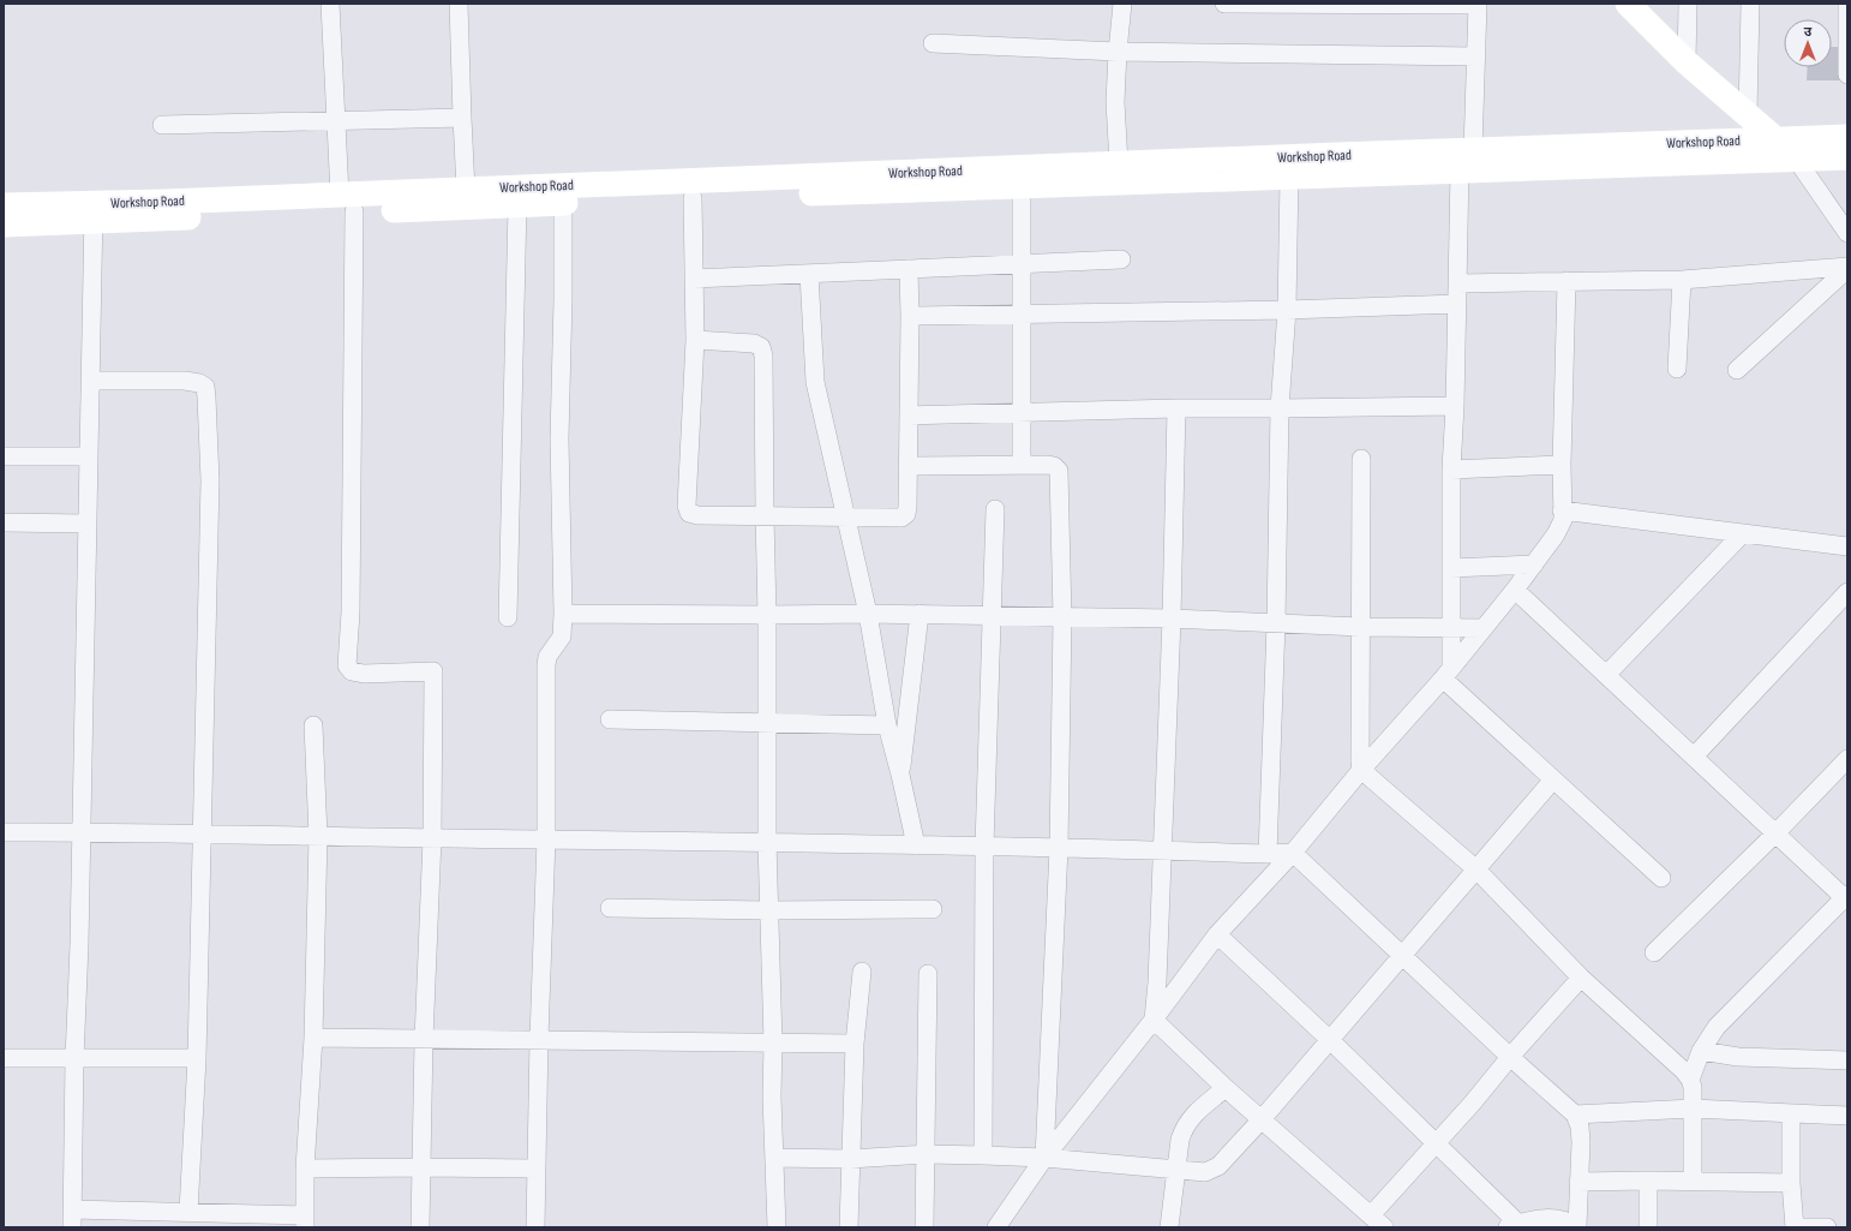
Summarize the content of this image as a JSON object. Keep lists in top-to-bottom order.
{
  "streets": {
    "main road": ["Workshop Road"]
  },
  "north": "top"
}
